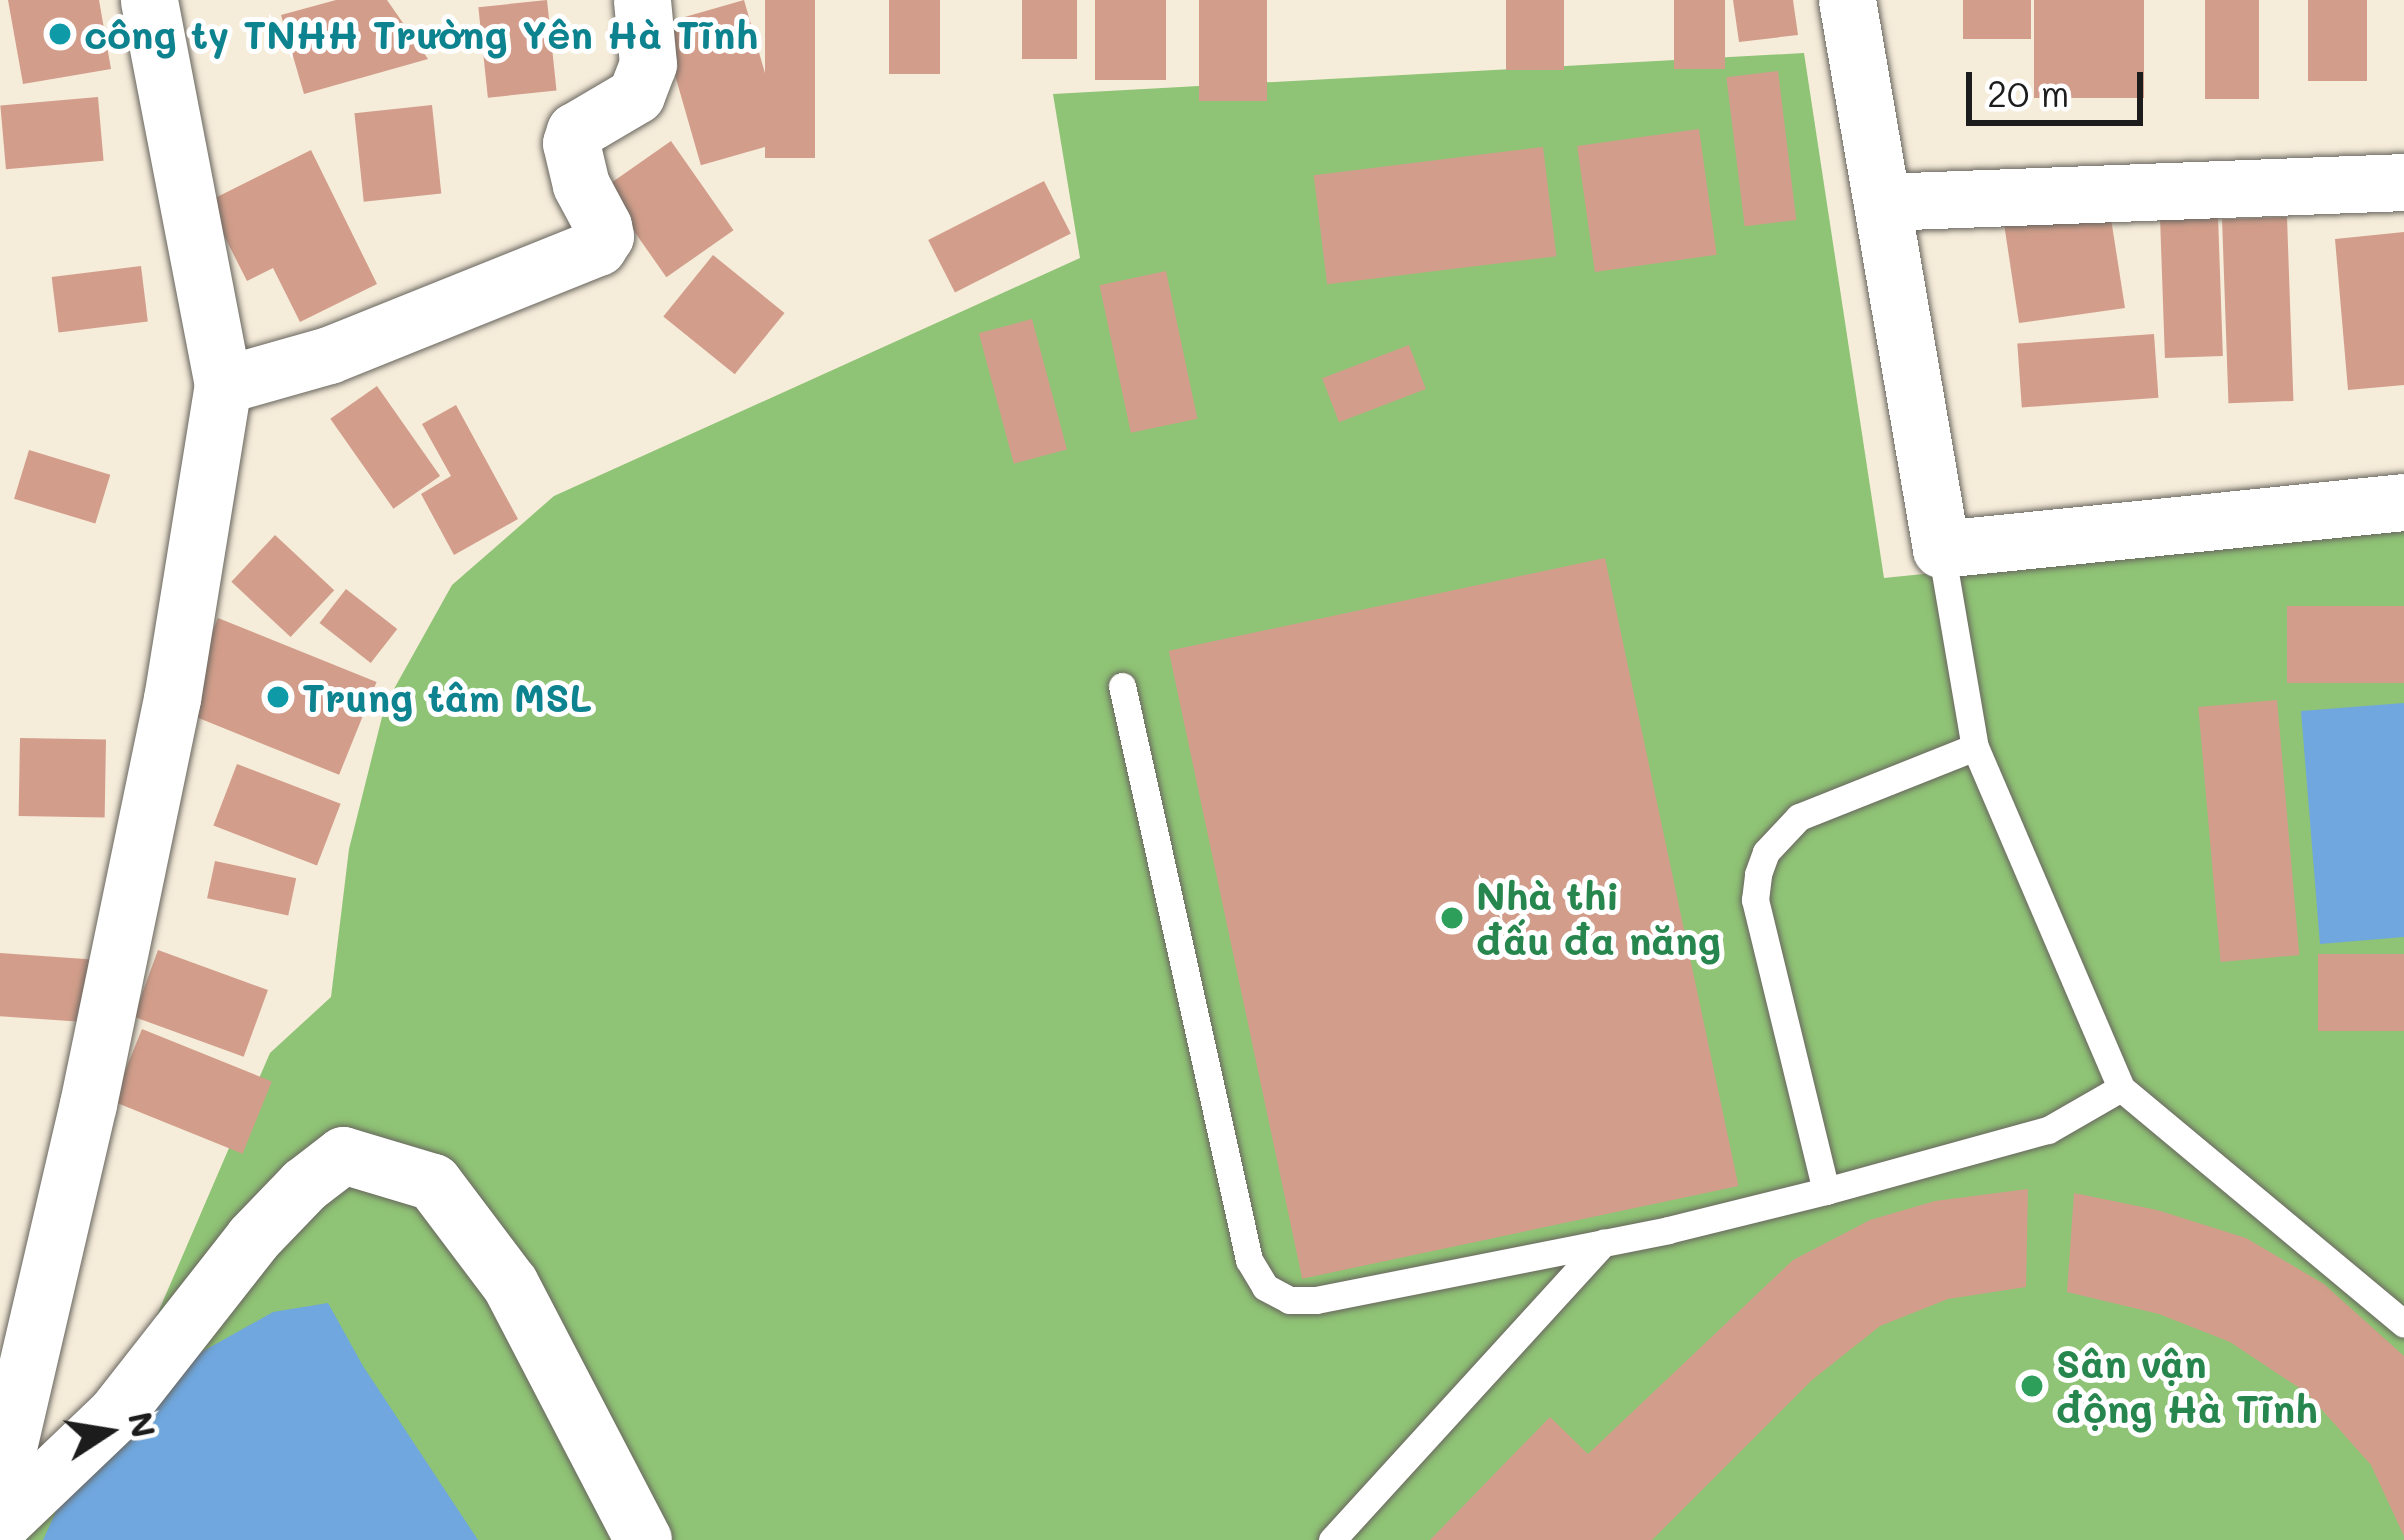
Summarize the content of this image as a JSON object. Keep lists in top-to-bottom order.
{
  "places": [
    "công ty TNHH Trường Yên Hà Tĩnh",
    "Trung tâm MSL",
    "Nhà thi đấu đa năng",
    "Sân vận động Hà Tĩnh"
  ],
  "scale_bar": "20 m",
  "north": "right"
}
